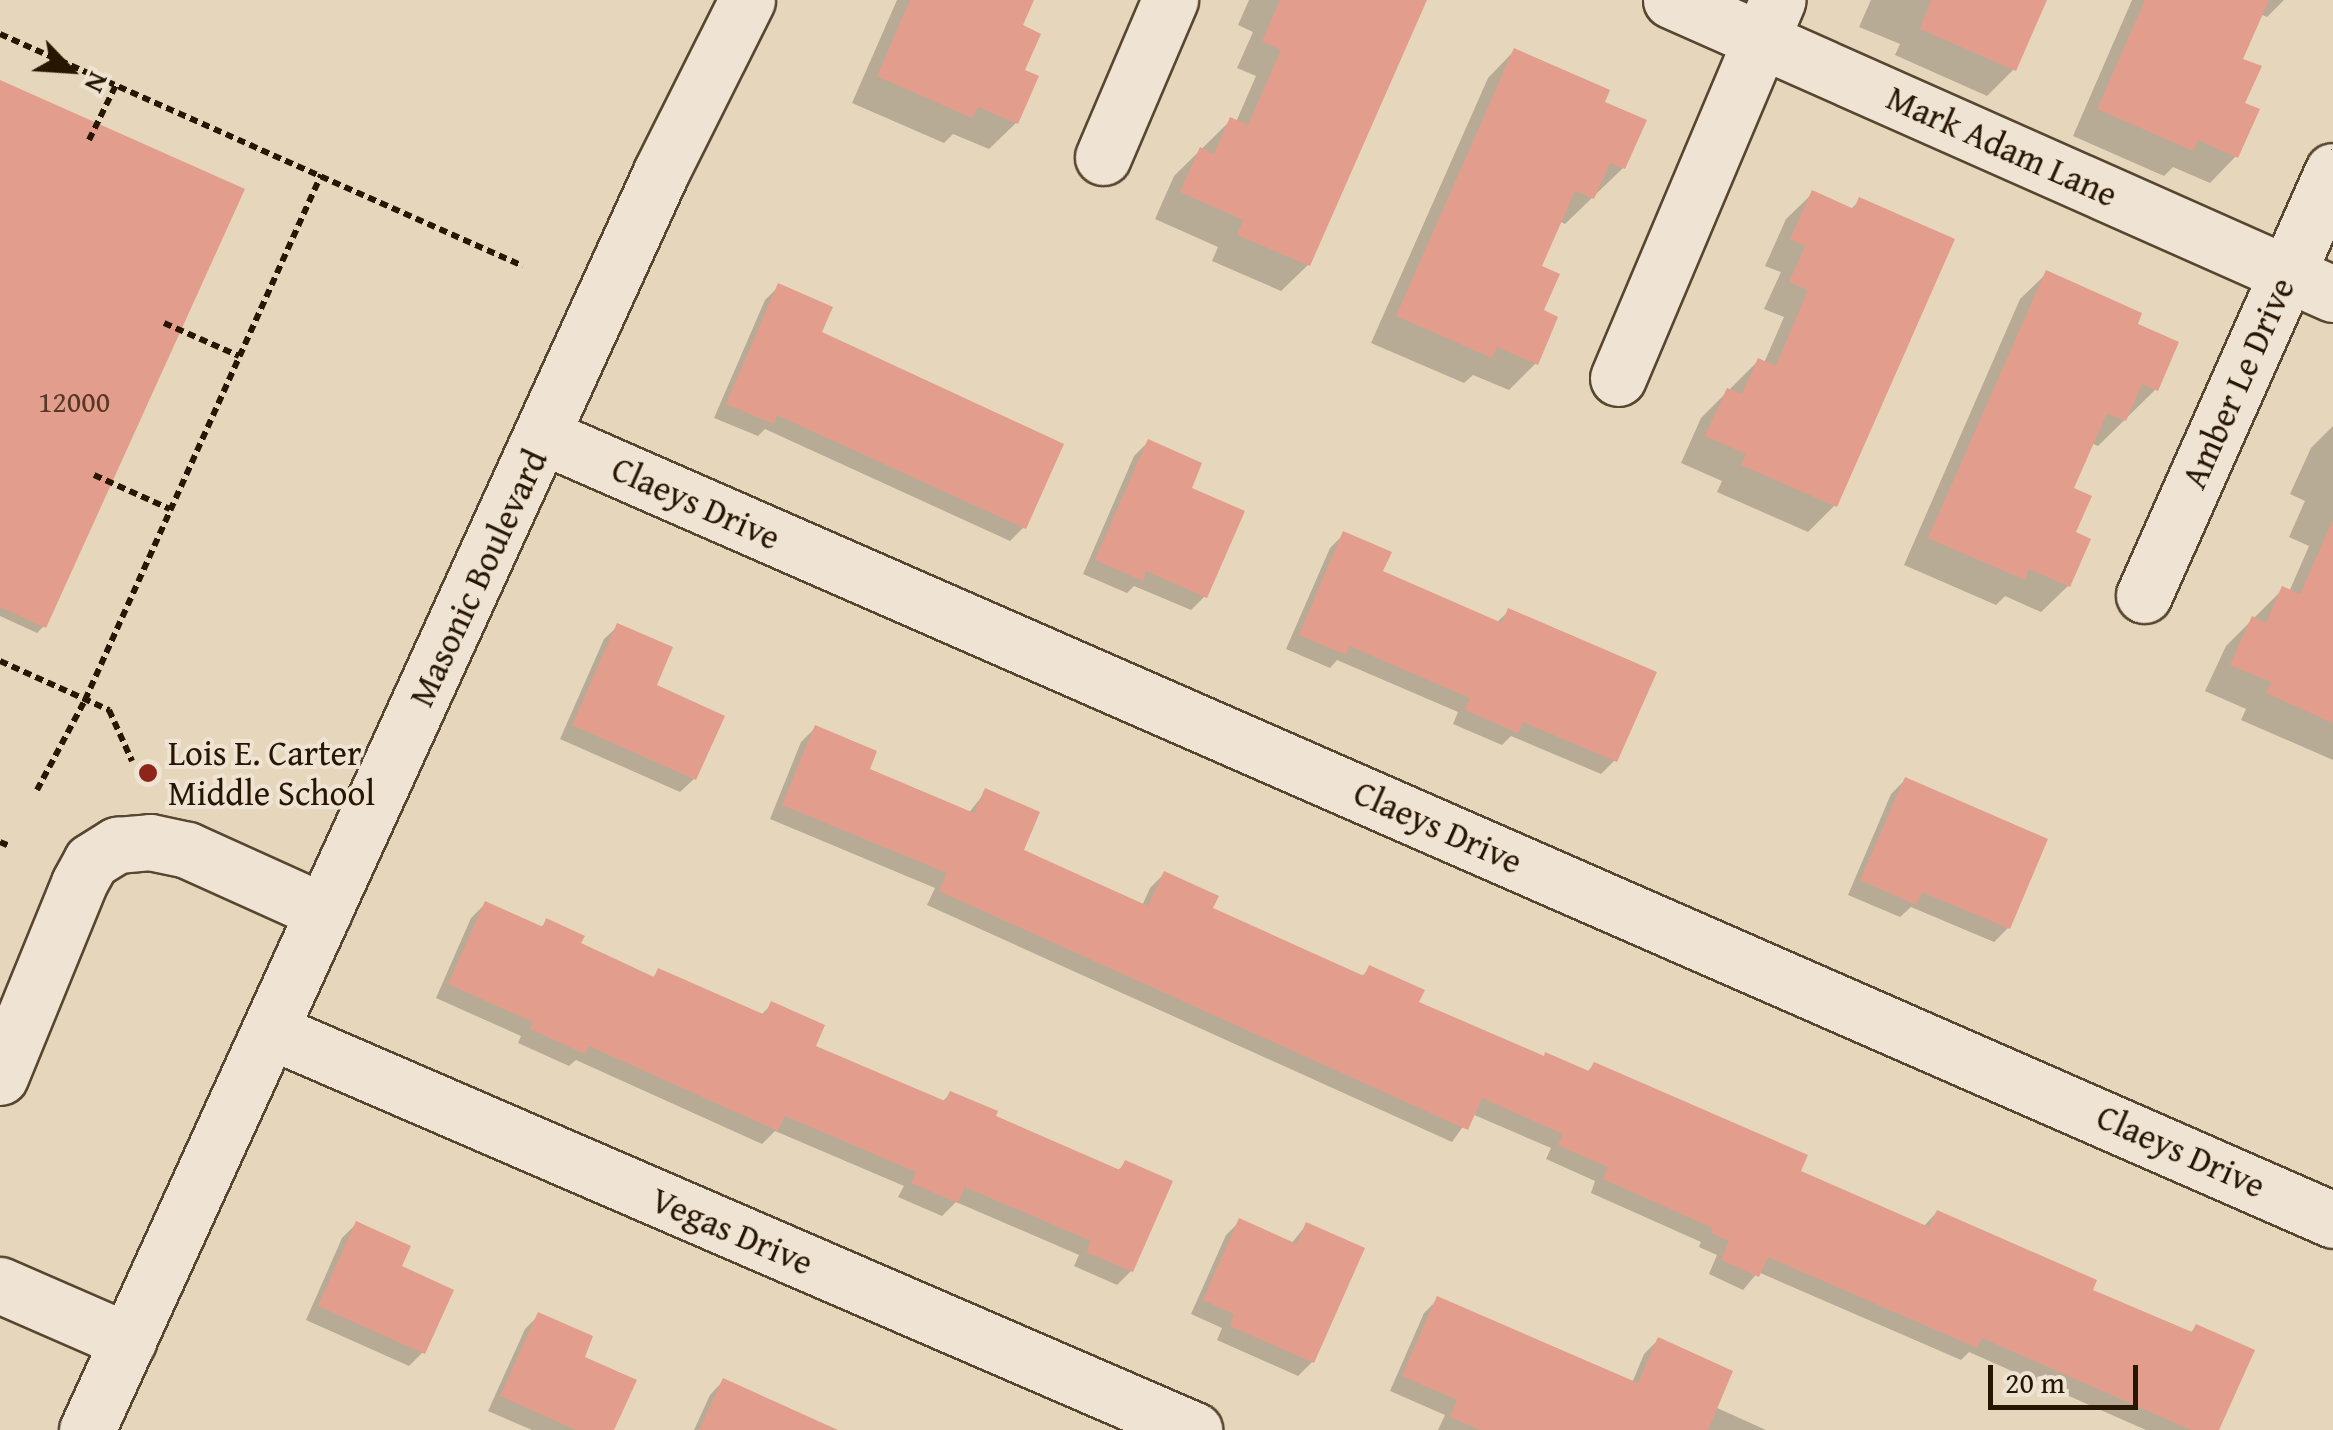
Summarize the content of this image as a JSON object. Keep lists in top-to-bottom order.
{
  "streets": {
    "street": [
      "Mark Adam Lane",
      "Amber Le Drive",
      "Claeys Drive",
      "Masonic Boulevard",
      "Vegas Drive"
    ]
  },
  "crossings": [
    ["Mark Adam Lane", "Amber Le Drive"],
    ["Claeys Drive", "Masonic Boulevard"],
    ["Masonic Boulevard", "Vegas Drive"]
  ],
  "places": ["Lois E. Carter Middle School"],
  "house_numbers": ["12000"],
  "scale_bar": "20 m",
  "north": "bottom right"
}
